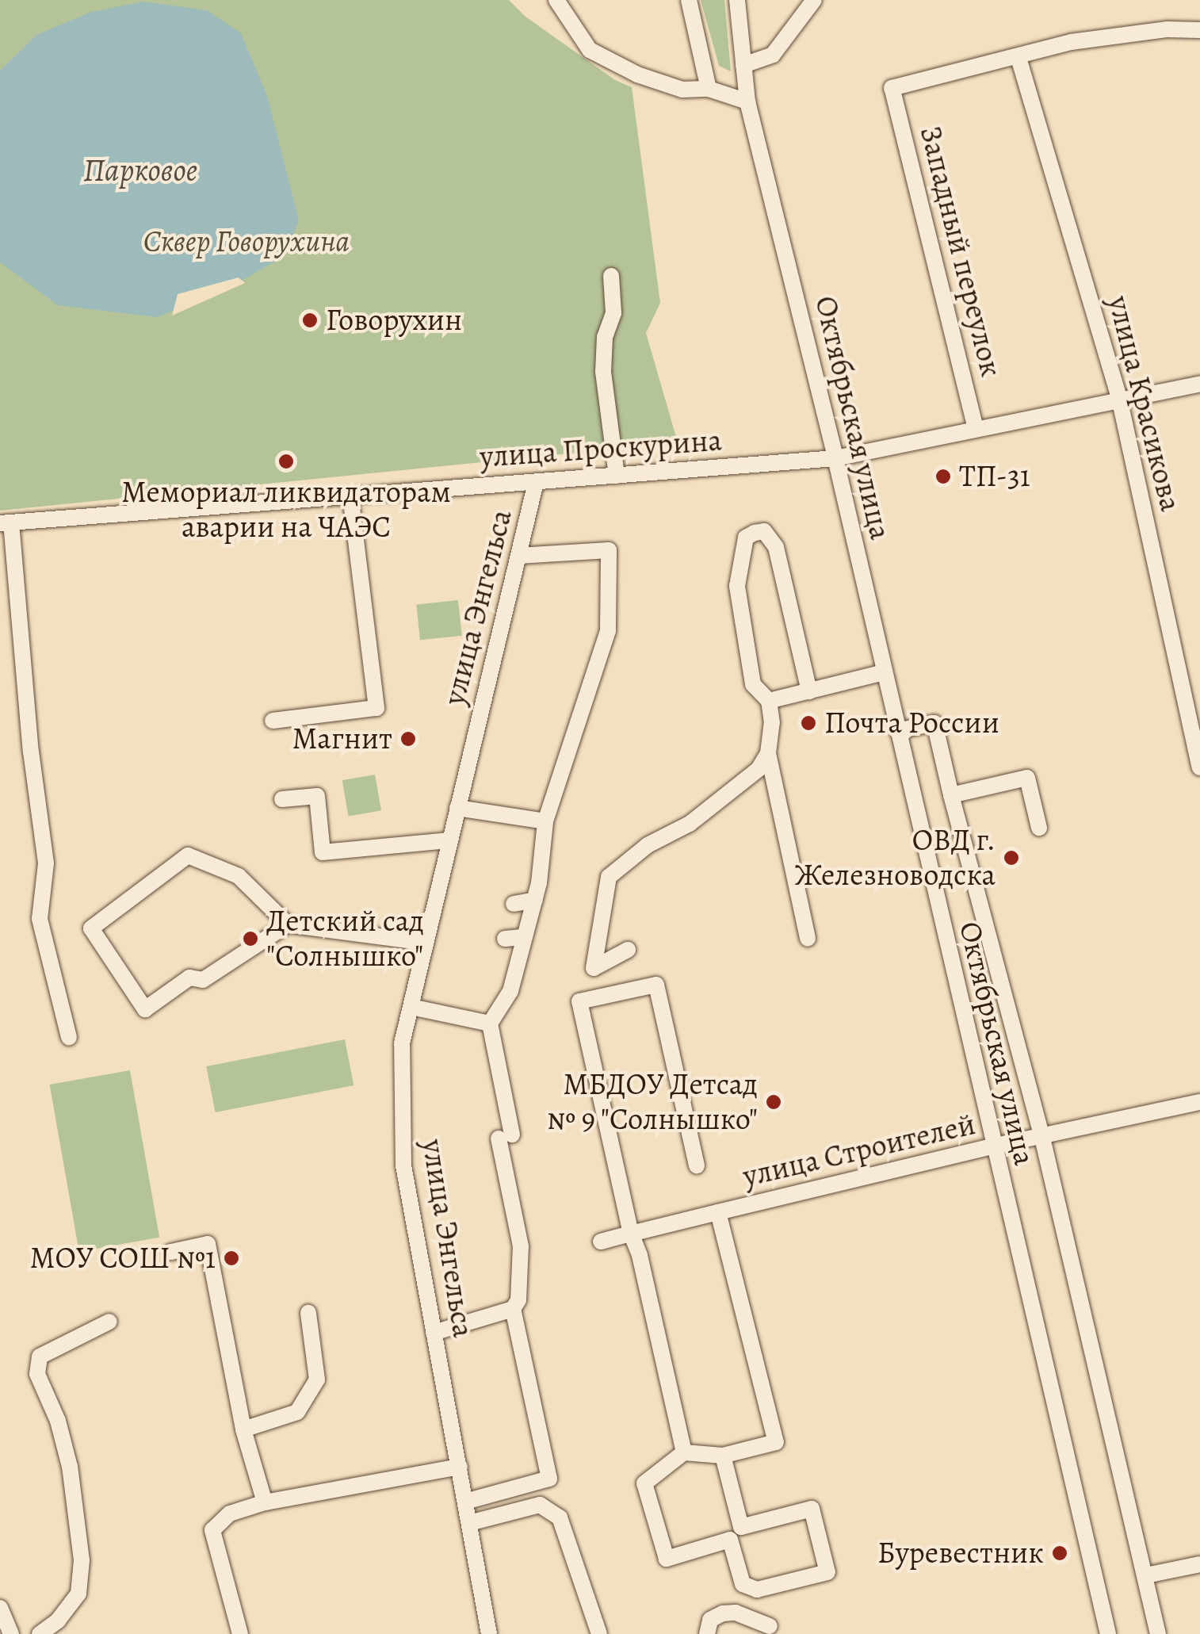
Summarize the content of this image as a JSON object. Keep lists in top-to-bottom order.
{
  "streets": {
    "street": [
      "Западный переулок",
      "улица Красикова",
      "Октябрьская улица",
      "улица Проскурина",
      "улица Энгельса",
      "улица Строителей"
    ]
  },
  "crossings": [
    ["Западный переулок", "улица Красикова"],
    ["Западный переулок", "улица Проскурина"],
    ["улица Красикова", "улица Проскурина"],
    ["Октябрьская улица", "улица Проскурина"],
    ["Октябрьская улица", "улица Строителей"],
    ["улица Проскурина", "улица Энгельса"]
  ],
  "water": ["Парковое"],
  "parks": ["Сквер Говорухина"],
  "places": [
    "Говорухин",
    "Мемориал ликвидаторам аварии на ЧАЭС",
    "ТП-31",
    "Почта России",
    "Магнит",
    "ОВД г. Железноводска",
    "Детский сад \"Солнышко\"",
    "МБДОУ Детсад № 9 \"Солнышко\"",
    "МОУ СОШ №1",
    "Буревестник"
  ]
}
